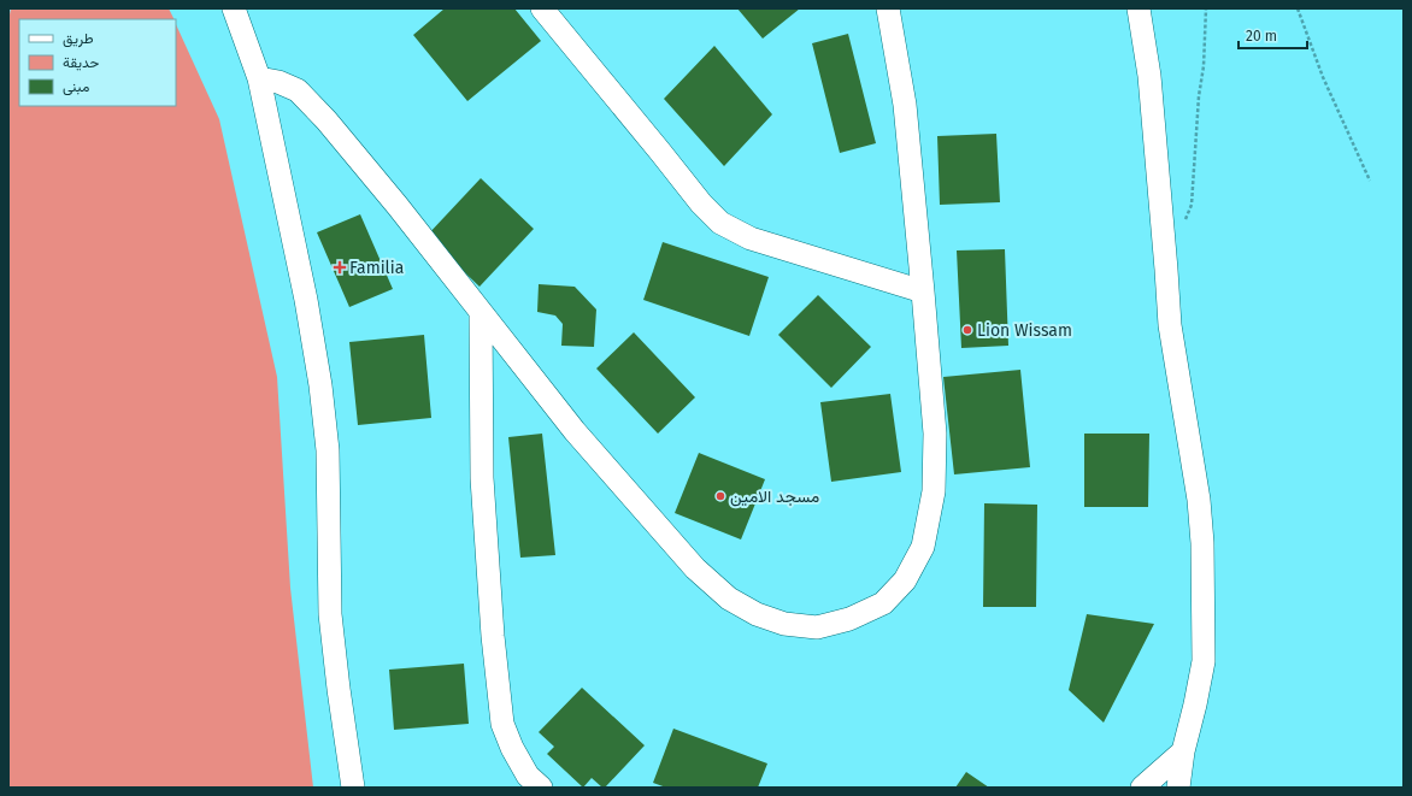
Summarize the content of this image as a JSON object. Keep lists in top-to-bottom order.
{
  "places": {
    "health": ["Familia"],
    "other": ["Lion Wissam", "مسجد الامين"]
  },
  "legend": ["طريق", "حديقة", "مبنى"],
  "scale_bar": "20 m"
}
